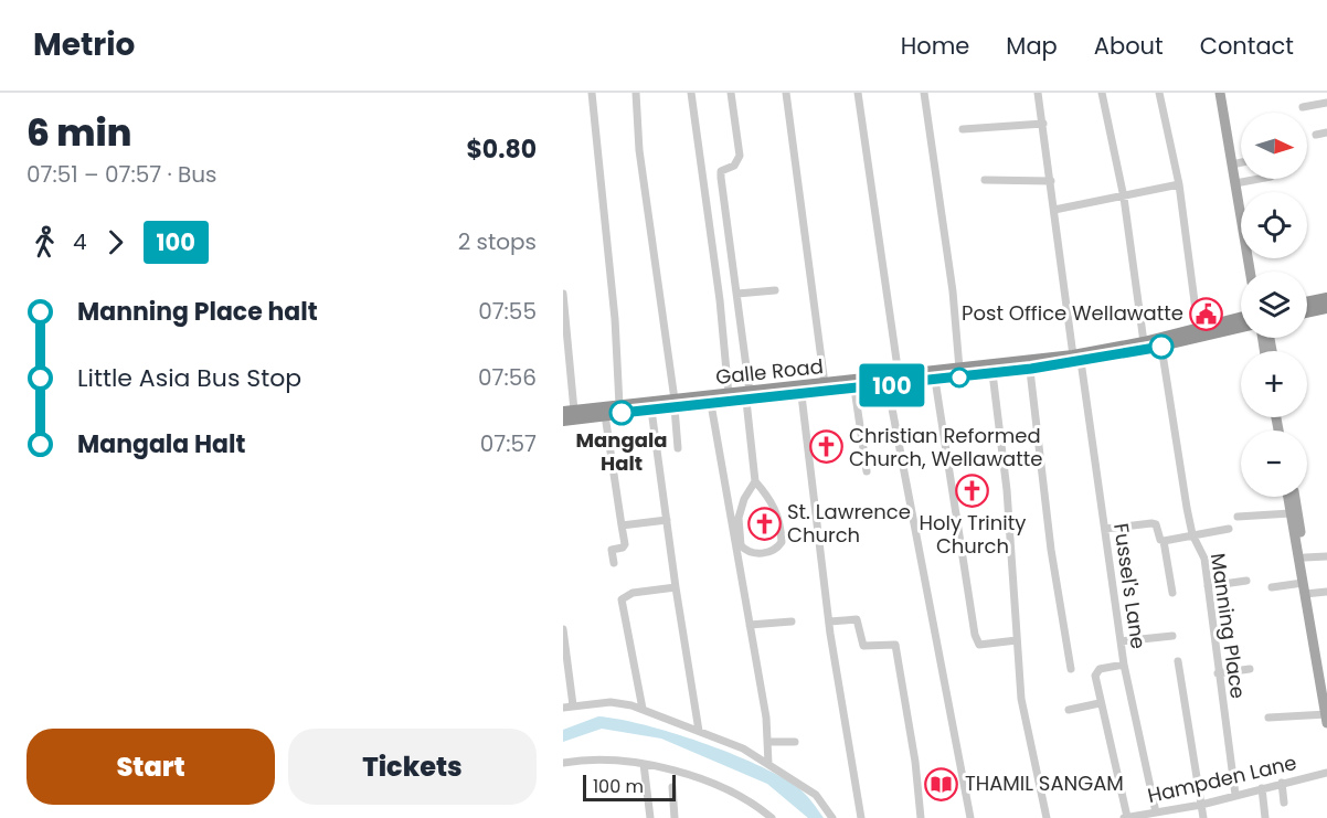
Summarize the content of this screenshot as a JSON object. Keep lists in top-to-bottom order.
{
  "streets": {
    "highway": ["Galle Road"],
    "street": ["Fussel's Lane", "Manning Place", "Hampden Lane"]
  },
  "crossings": [
    ["Galle Road", "Fussel's Lane"],
    ["Galle Road", "Manning Place"],
    ["Fussel's Lane", "Hampden Lane"],
    ["Manning Place", "Hampden Lane"]
  ],
  "places": {
    "public building": ["Post Office Wellawatte"],
    "other": ["Mangala Halt"],
    "church": ["Christian Reformed Church, Wellawatte", "Holy Trinity Church", "St. Lawrence Church"],
    "library": ["THAMIL SANGAM"]
  },
  "lines": ["bus line 100"],
  "scale_bar": "100 m",
  "north": "right",
  "page": {
    "header": "Metrio",
    "nav": [
      "Home",
      "Map",
      "About",
      "Contact"
    ],
    "heading": ["6 min", "07:51 – 07:57 · Bus", "$0.80"],
    "on_map": "100",
    "map_buttons": ["+", "−"],
    "legs": ["4", "100", "2 stops"],
    "list": [
      {
        "name": "Manning Place halt",
        "value": "07:55"
      },
      {
        "name": "Little Asia Bus Stop",
        "value": "07:56"
      },
      {
        "name": "Mangala Halt",
        "value": "07:57"
      }
    ],
    "buttons": ["Start", "Tickets"],
    "scale": "100 m"
  }
}
